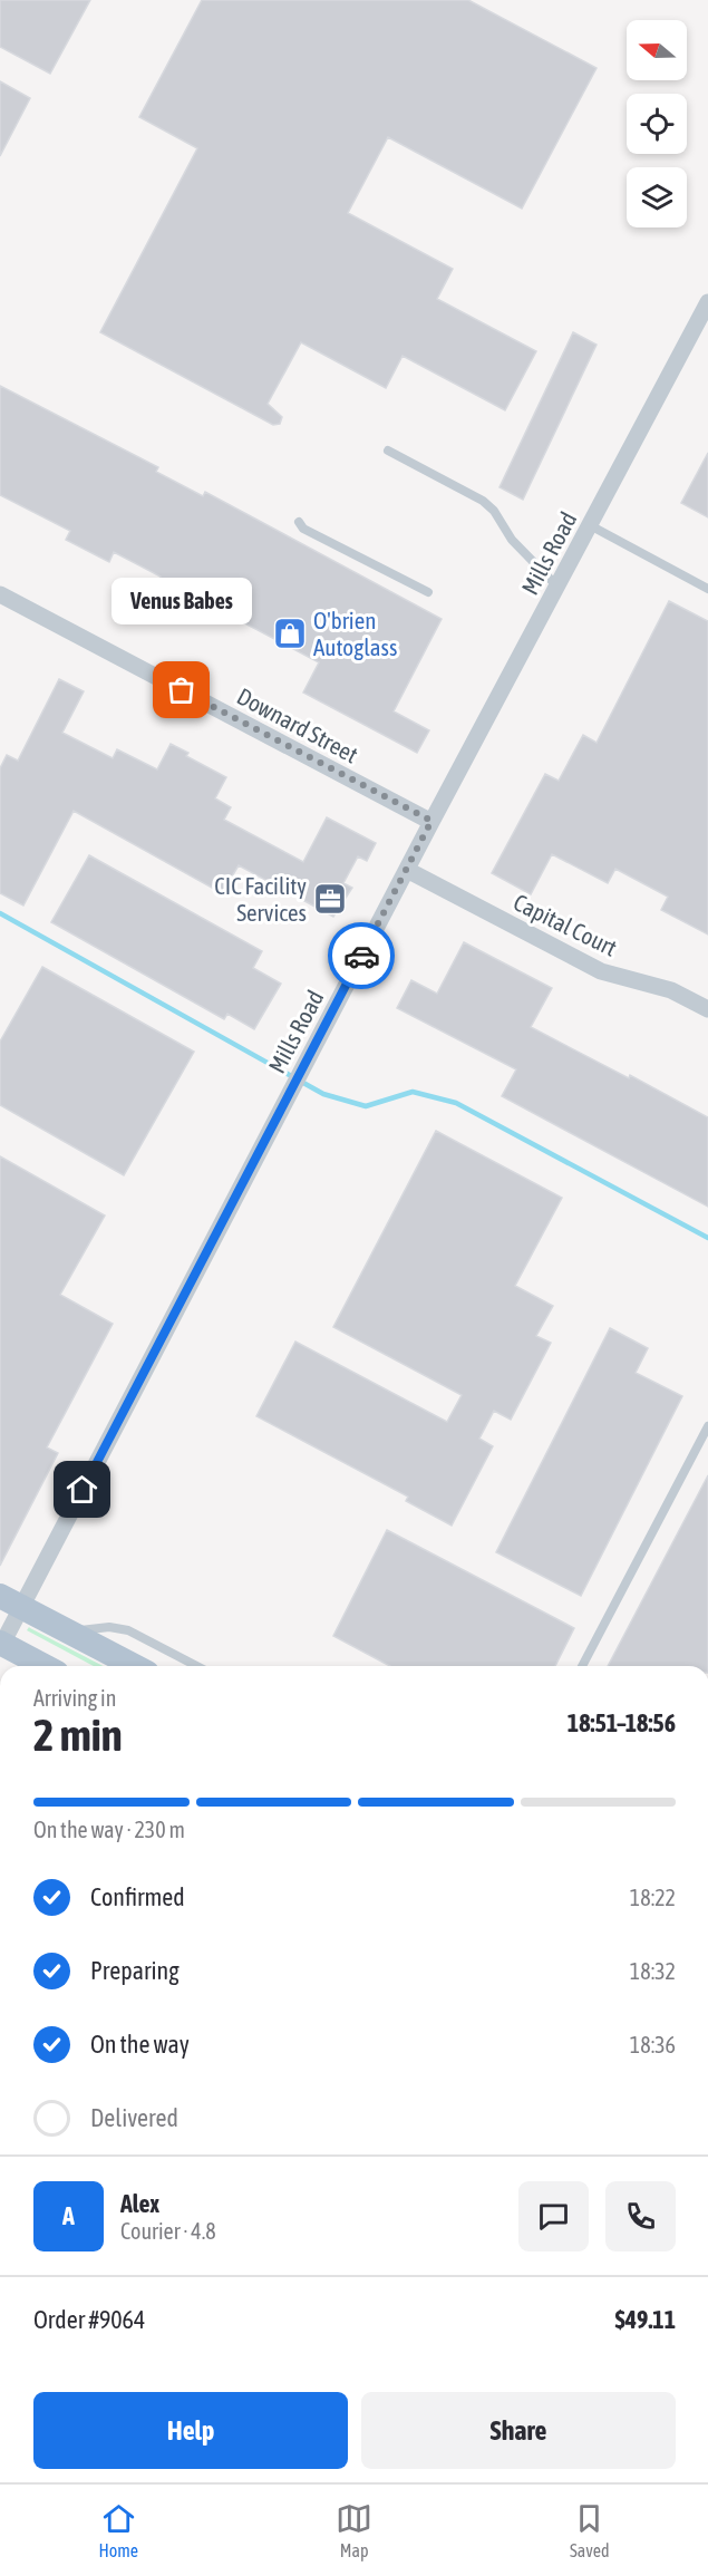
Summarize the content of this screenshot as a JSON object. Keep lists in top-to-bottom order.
{
  "streets": {
    "street": ["Mills Road", "Downard Street", "Capital Court"]
  },
  "crossings": [
    ["Mills Road", "Downard Street"],
    ["Mills Road", "Capital Court"]
  ],
  "places": {
    "shop": ["O'brien Autoglass"],
    "other": ["Venus Babes"],
    "office": ["CIC Facility Services"]
  },
  "north": "left",
  "page": {
    "bubble": "Venus Babes",
    "heading": ["2 min", "Arriving in", "18:51–18:56"],
    "panel": [
      "Alex",
      "Courier · 4.8",
      "Order #9064",
      "$49.11"
    ],
    "bar": "On the way · 230 m",
    "list": [
      ["Confirmed", "18:22"],
      ["Preparing", "18:32"],
      ["On the way", "18:36"],
      "Delivered"
    ],
    "round": "A",
    "buttons": ["Help", "Share"],
    "tabs": ["Home", "Map", "Saved"]
  }
}
